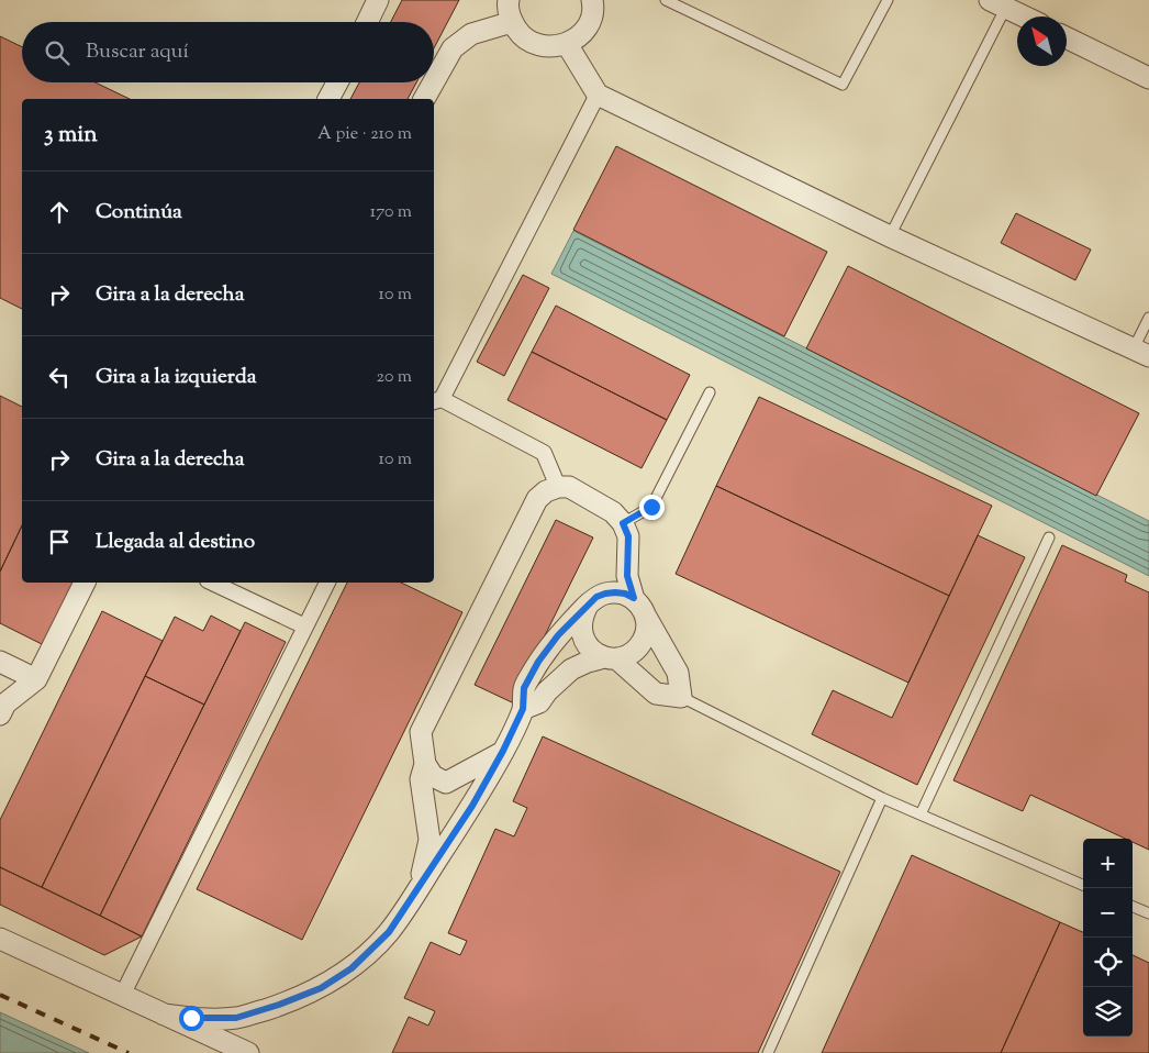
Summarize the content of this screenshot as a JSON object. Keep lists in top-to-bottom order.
{
  "north": "top left",
  "page": {
    "search": "Buscar aquí",
    "heading": ["3 min", "A pie · 210 m"],
    "list": [
      ["Continúa", "170 m"],
      ["Gira a la derecha", "10 m"],
      ["Gira a la izquierda", "20 m"],
      ["Gira a la derecha", "10 m"],
      "Llegada al destino"
    ],
    "map_buttons": ["+", "−"]
  }
}
